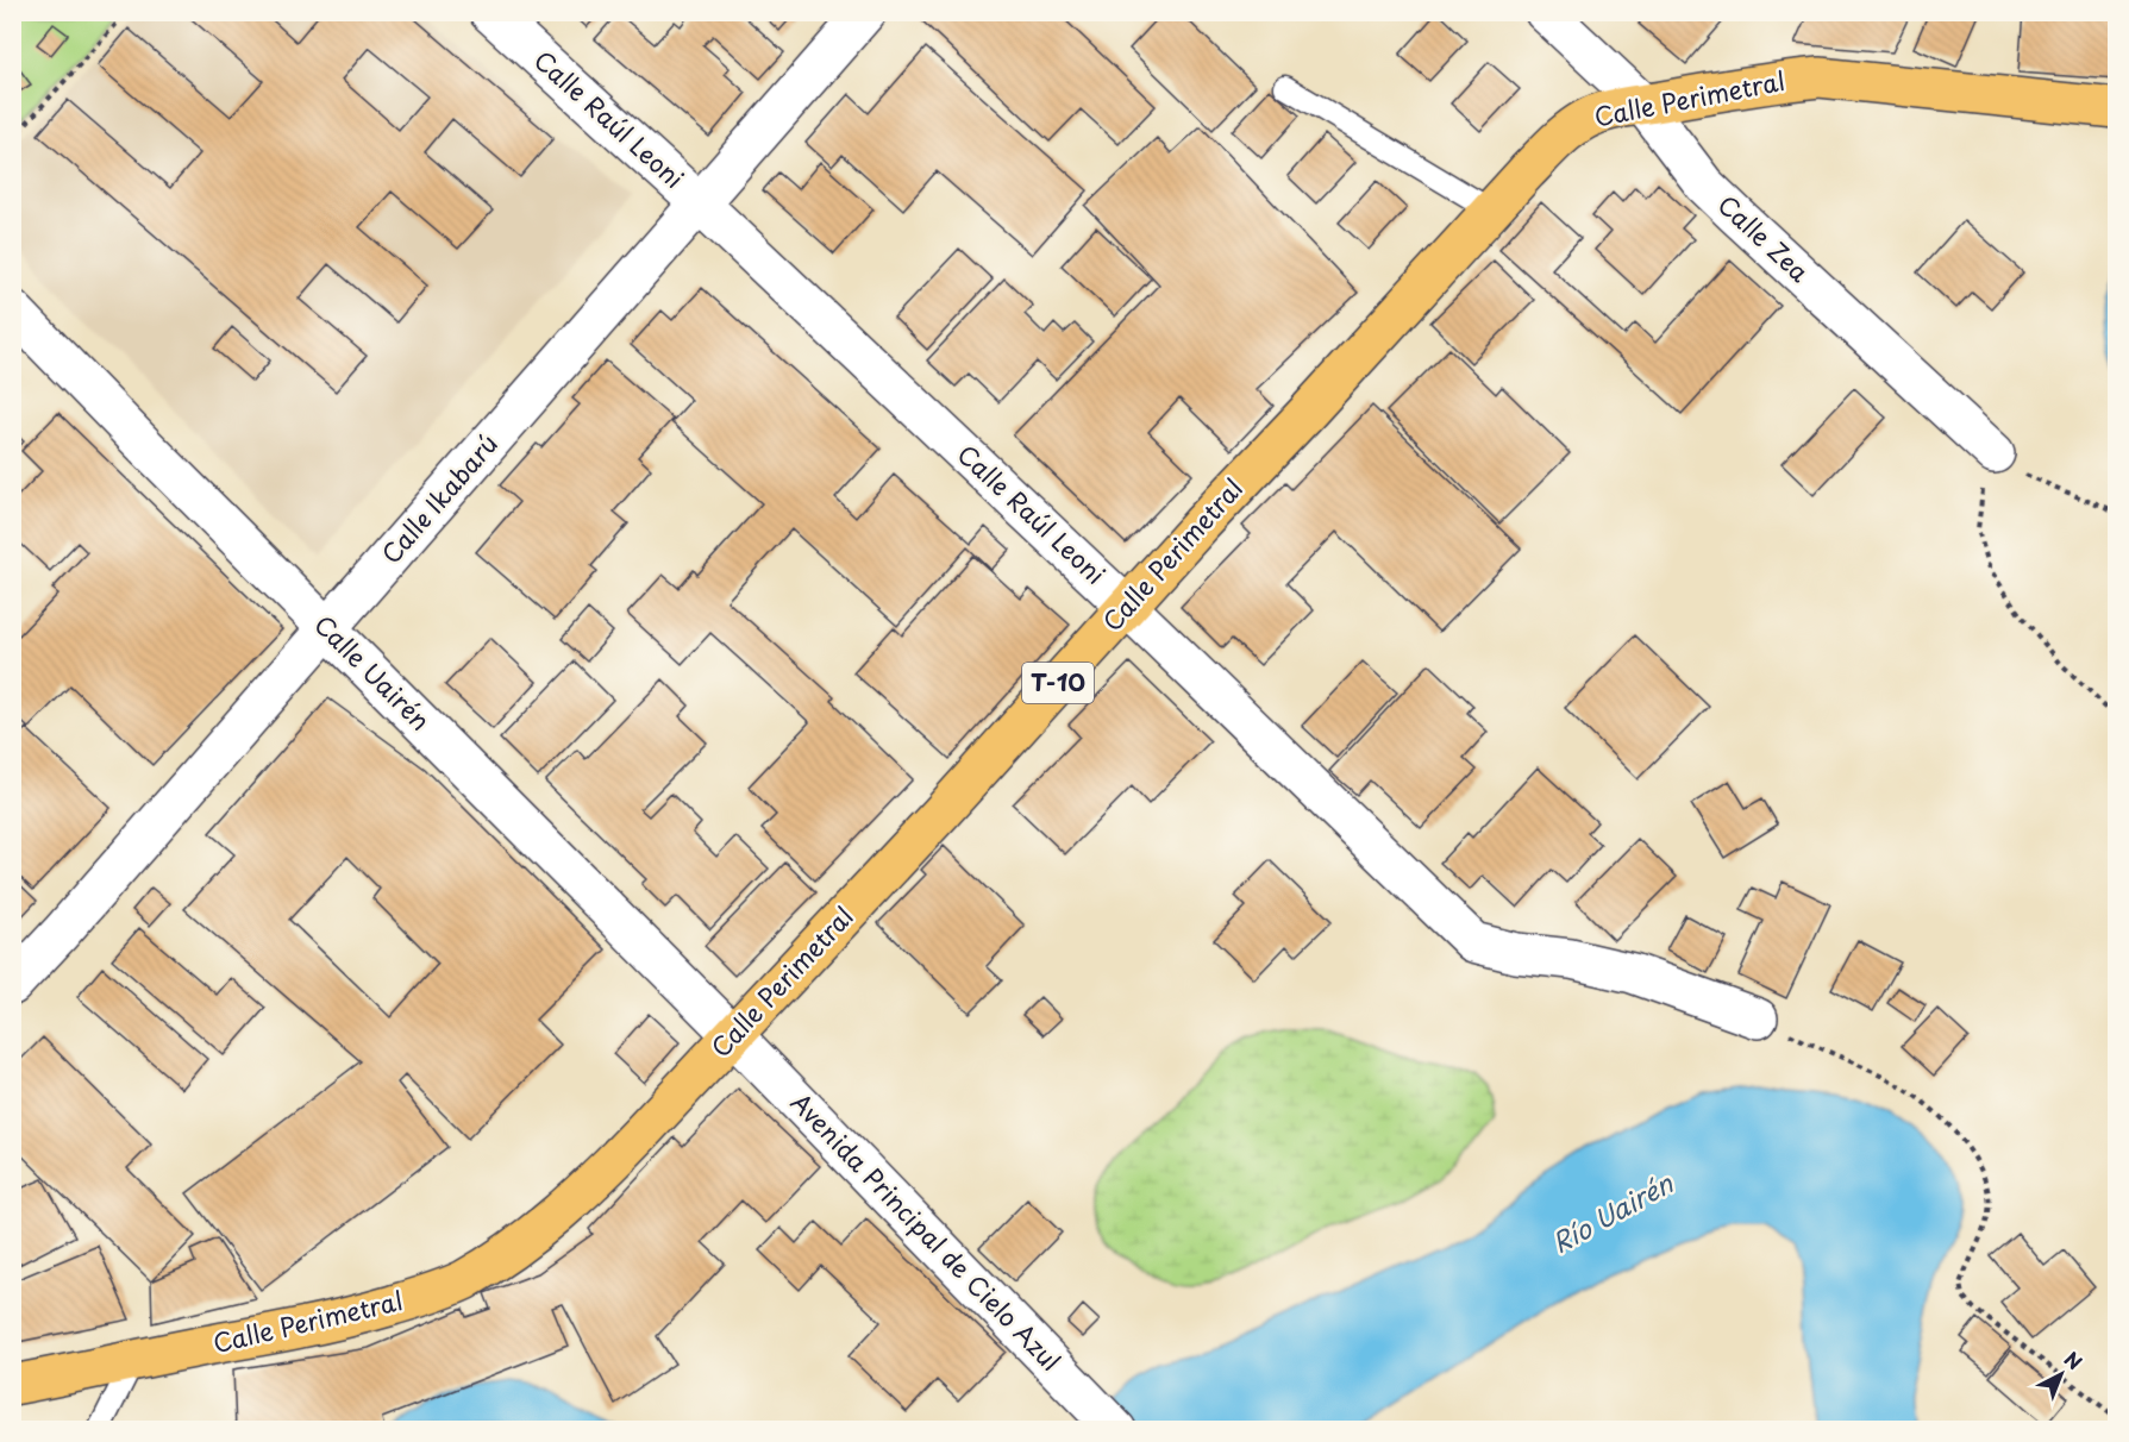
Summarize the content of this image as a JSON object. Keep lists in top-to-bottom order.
{
  "streets": {
    "highway": ["Calle Perimetral", "T-10"],
    "street": [
      "Calle Raúl Leoni",
      "Calle Zea",
      "Calle Ikabarú",
      "Calle Uairén",
      "Avenida Principal de Cielo Azul"
    ]
  },
  "crossings": [
    ["Calle Perimetral", "Calle Raúl Leoni"],
    ["Calle Perimetral", "Calle Zea"],
    ["Calle Perimetral", "Calle Uairén"],
    ["Calle Perimetral", "Avenida Principal de Cielo Azul"],
    ["Calle Raúl Leoni", "Calle Ikabarú"],
    ["Calle Ikabarú", "Calle Uairén"],
    ["Calle Uairén", "Avenida Principal de Cielo Azul"]
  ],
  "water": ["Río Uairén"],
  "north": "top right"
}
